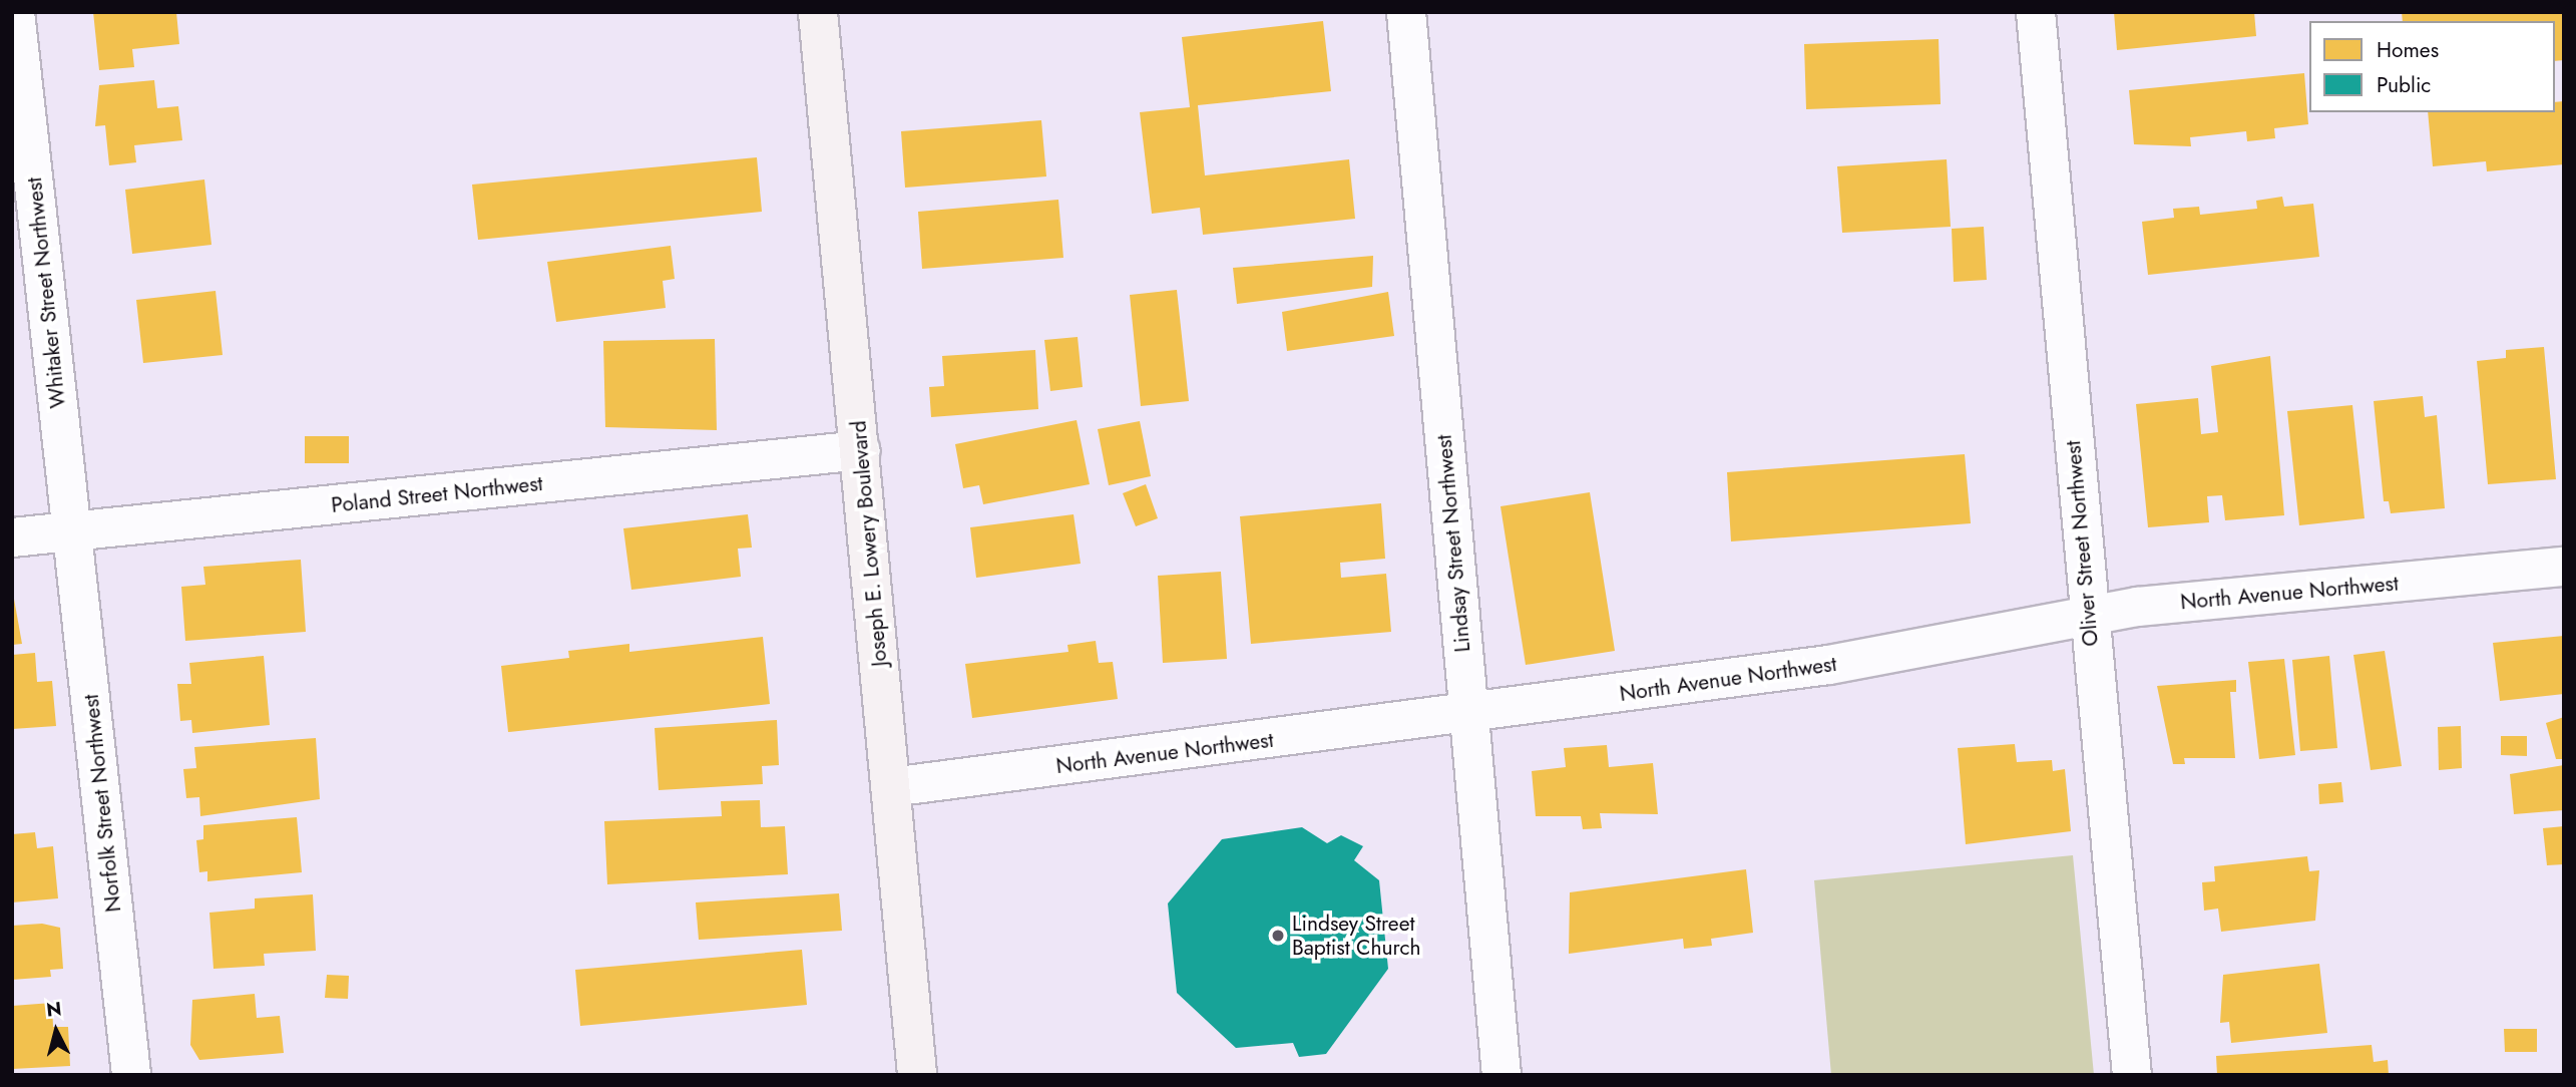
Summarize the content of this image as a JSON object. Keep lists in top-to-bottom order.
{
  "streets": {
    "main road": ["Joseph E. Lowery Boulevard"],
    "street": [
      "Whitaker Street Northwest",
      "Poland Street Northwest",
      "Lindsay Street Northwest",
      "Oliver Street Northwest",
      "North Avenue Northwest",
      "Norfolk Street Northwest"
    ]
  },
  "crossings": [
    ["Whitaker Street Northwest", "Poland Street Northwest"],
    ["Whitaker Street Northwest", "Norfolk Street Northwest"],
    ["Poland Street Northwest", "Joseph E. Lowery Boulevard"],
    ["Poland Street Northwest", "Norfolk Street Northwest"],
    ["Joseph E. Lowery Boulevard", "North Avenue Northwest"],
    ["Lindsay Street Northwest", "North Avenue Northwest"],
    ["Oliver Street Northwest", "North Avenue Northwest"]
  ],
  "places": ["Lindsey Street Baptist Church"],
  "legend": ["Homes", "Public"],
  "north": "top"
}
